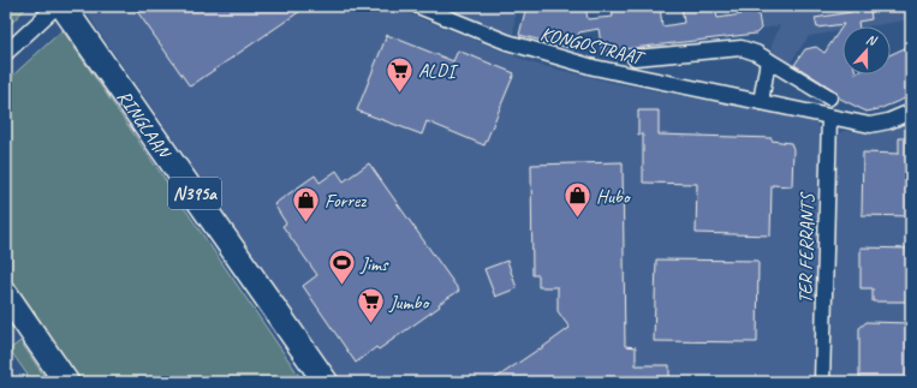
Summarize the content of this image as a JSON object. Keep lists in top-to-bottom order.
{
  "streets": {
    "main road": ["RINGLAAN", "N395a"],
    "street": ["KONGOSTRAAT", "TER FERRANTS"]
  },
  "crossings": [
    ["KONGOSTRAAT", "TER FERRANTS"]
  ],
  "places": {
    "supermarket": ["ALDI", "Jumbo"],
    "shop": ["Hubo", "Forrez"],
    "sports": ["Jims"]
  },
  "north": "top"
}
